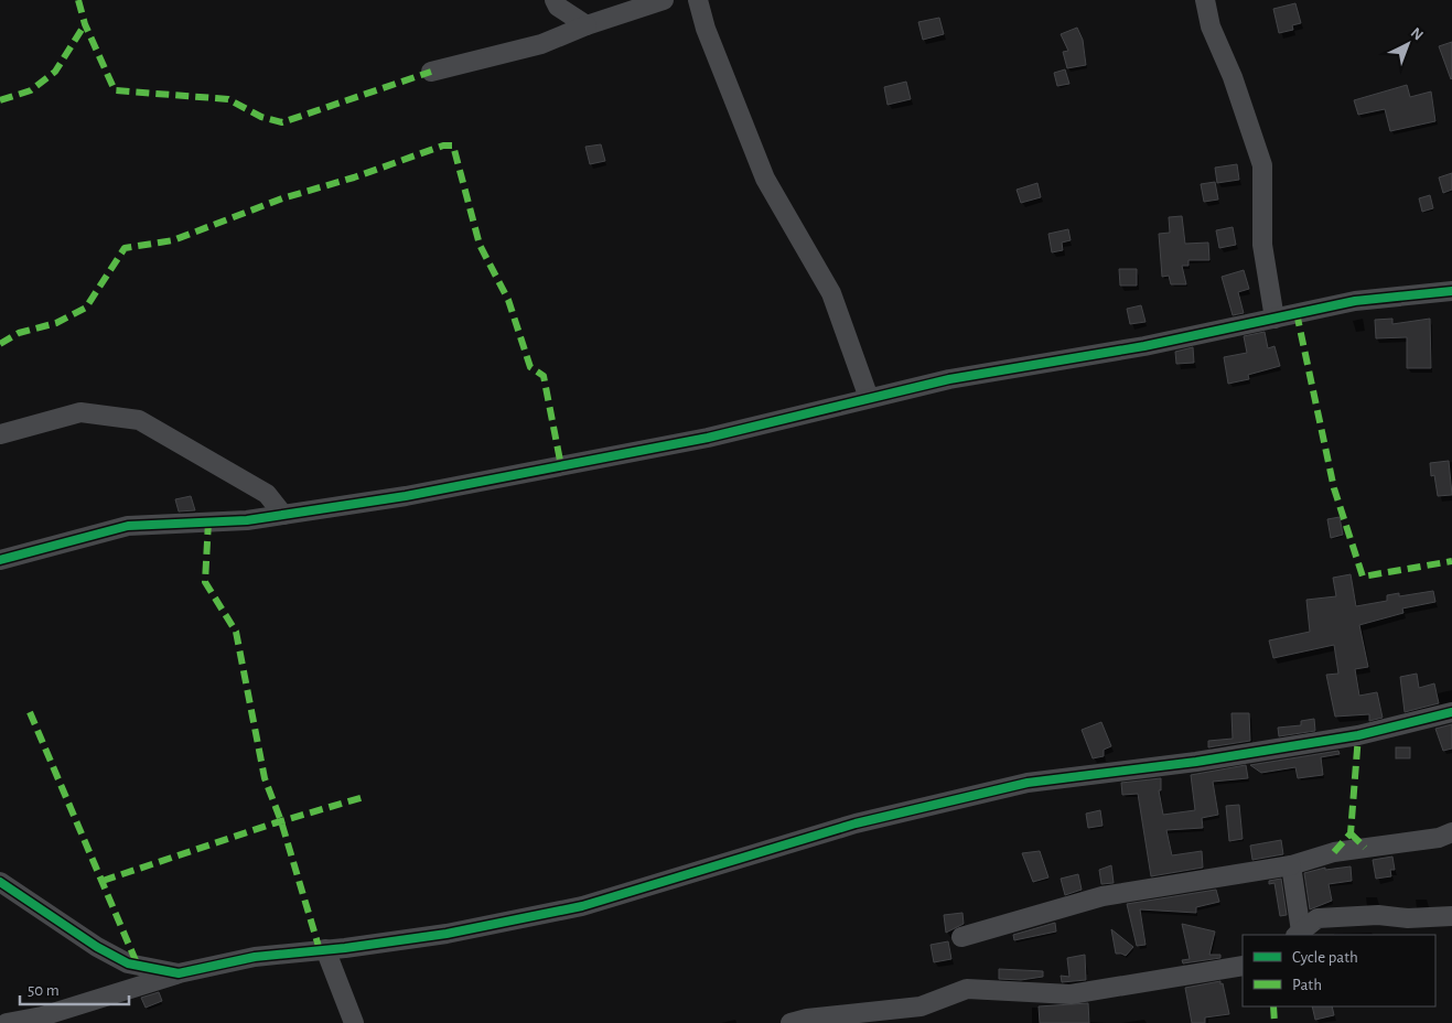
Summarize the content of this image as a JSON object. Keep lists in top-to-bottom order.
{
  "legend": ["Cycle path", "Path"],
  "scale_bar": "50 m",
  "north": "top right"
}
